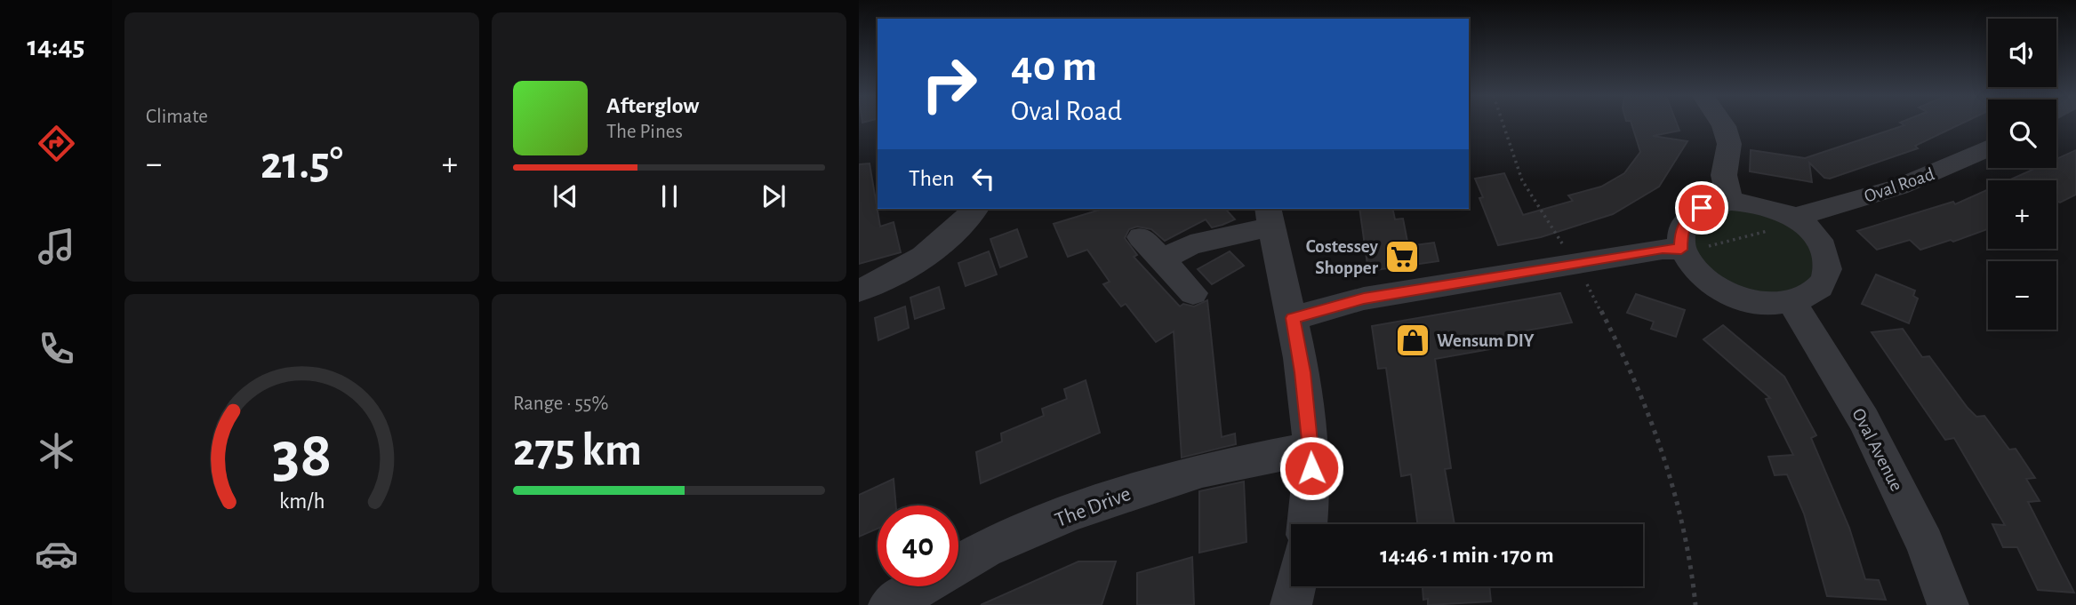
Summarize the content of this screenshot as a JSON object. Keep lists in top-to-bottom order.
{
  "streets": {
    "street": ["Oval Road", "Oval Avenue", "The Drive"]
  },
  "places": {
    "supermarket": ["Costessey Shopper"],
    "shop": ["Wensum DIY"]
  },
  "page": {
    "tabs": "14:45",
    "tile": [
      "Climate",
      ["Range · 55%", "275 km"]
    ],
    "map_buttons": ["+", "−"],
    "turn": ["40 m", "Oval Road"],
    "song": ["Afterglow", "The Pines"],
    "heat": ["−", "21.5°", "+"],
    "then": "Then",
    "limit": "40",
    "trip": "14:46 · 1 min · 170 m",
    "gauge": ["38", "km/h"]
  }
}
